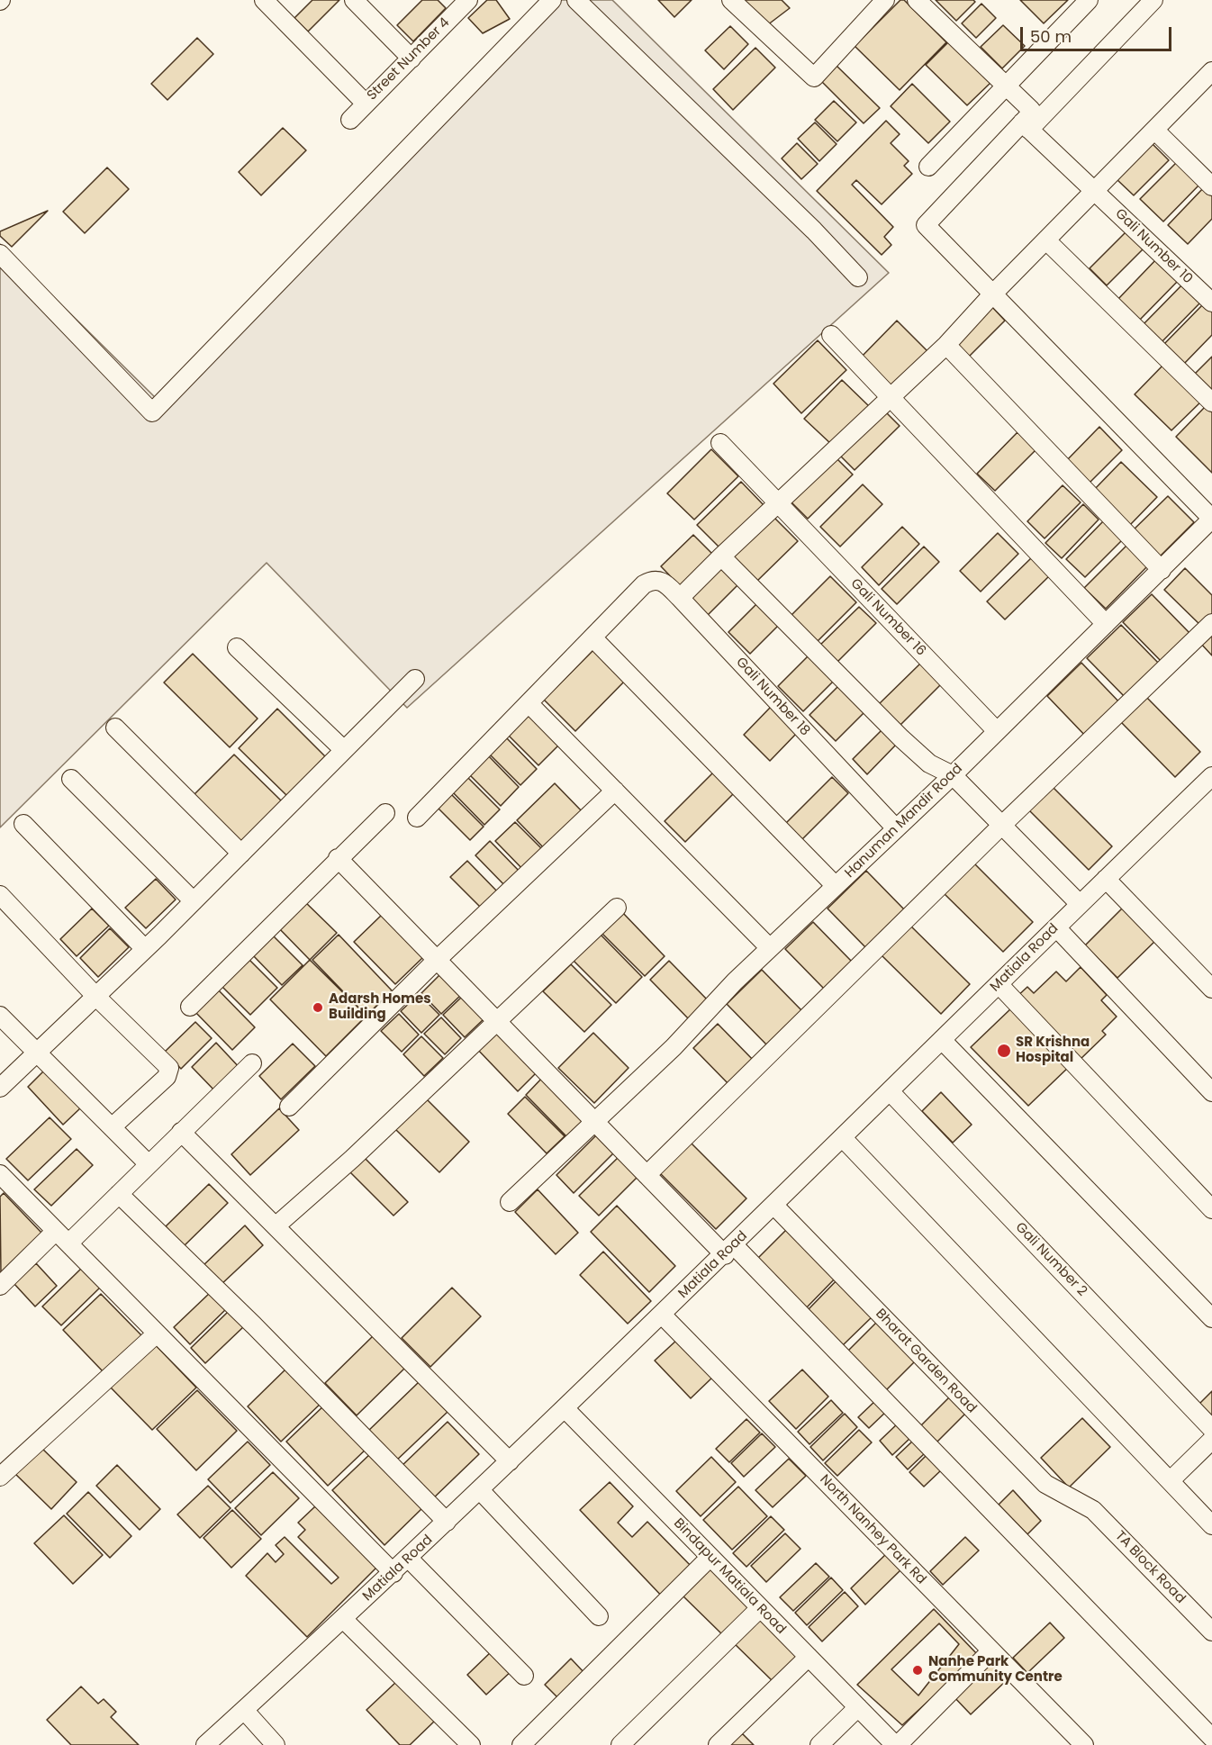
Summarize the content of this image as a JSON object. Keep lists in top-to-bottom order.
{
  "streets": {
    "street": [
      "Street Number 4",
      "Gali Number 10",
      "Gali Number 16",
      "Gali Number 18",
      "Hanuman Mandir Road",
      "Matiala Road",
      "Gali Number 2",
      "Bharat Garden Road",
      "North Nanhey Park Rd",
      "TA Block Road",
      "Bindapur Matiala Road"
    ]
  },
  "crossings": [
    ["Gali Number 16", "Hanuman Mandir Road"],
    ["Gali Number 18", "Hanuman Mandir Road"],
    ["Matiala Road", "Gali Number 2"],
    ["Matiala Road", "Bharat Garden Road"],
    ["Matiala Road", "North Nanhey Park Rd"],
    ["Matiala Road", "Bindapur Matiala Road"],
    ["Bharat Garden Road", "TA Block Road"]
  ],
  "places": ["Adarsh Homes Building", "SR Krishna Hospital", "Nanhe Park Community Centre"],
  "scale_bar": "50 m"
}
